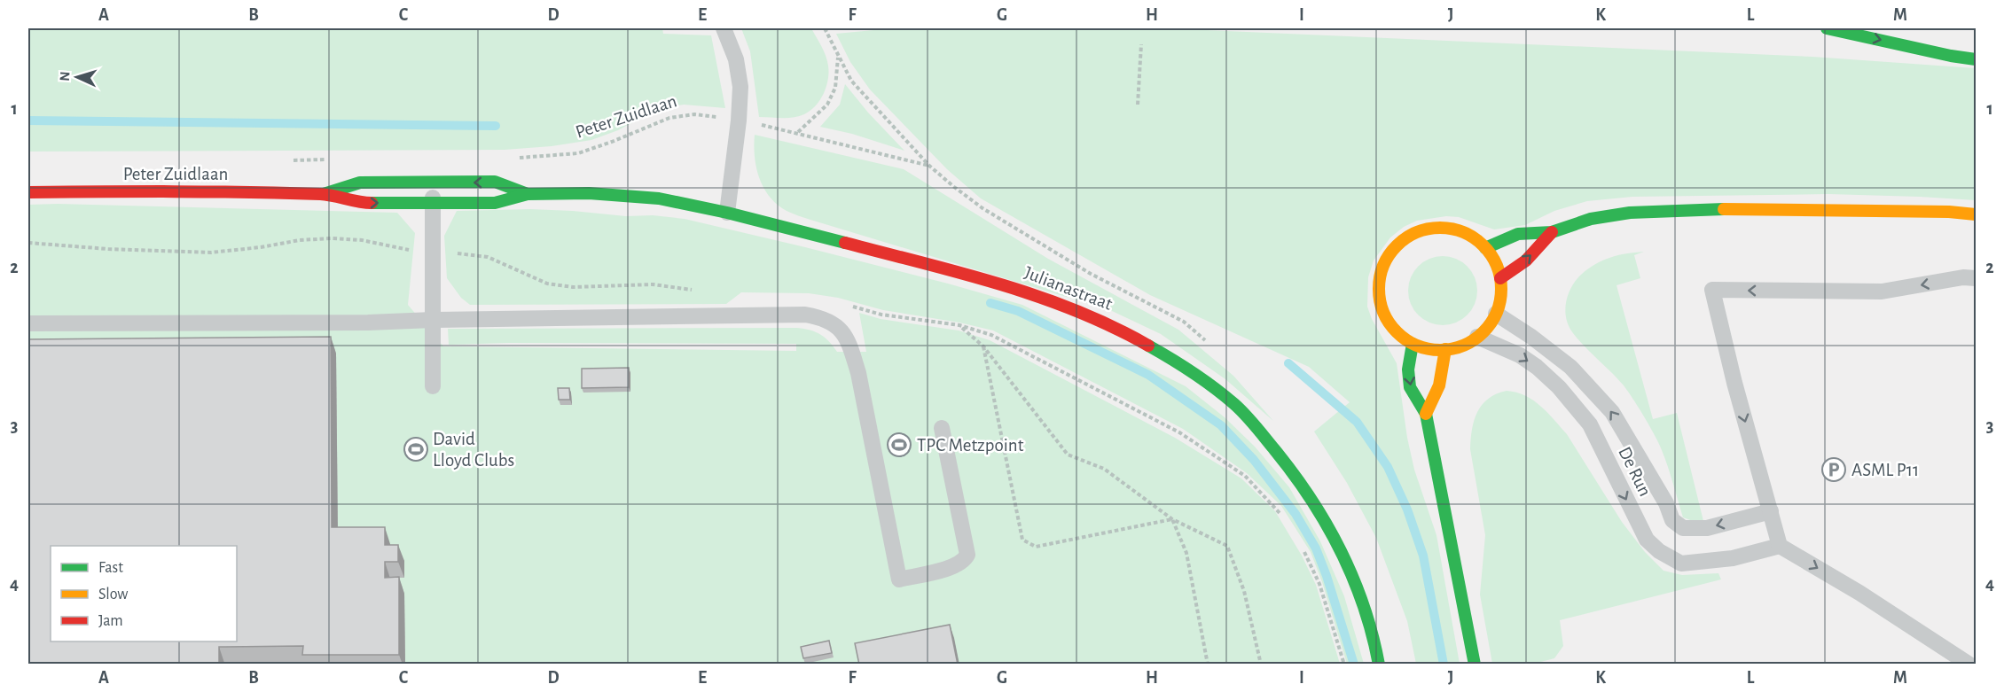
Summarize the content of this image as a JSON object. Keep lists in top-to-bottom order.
{
  "streets": {
    "main road": ["Peter Zuidlaan", "Julianastraat"],
    "lane": ["De Run"]
  },
  "crossings": [
    ["Peter Zuidlaan", "Julianastraat"]
  ],
  "places": {
    "sports": ["TPC Metzpoint", "David Lloyd Clubs"],
    "parking": ["ASML P11"]
  },
  "legend": ["Fast", "Slow", "Jam"],
  "north": "left",
  "grid": {
    "columns": [
      "A",
      "B",
      "C",
      "D",
      "E",
      "F",
      "G",
      "H",
      "I",
      "J",
      "K",
      "L",
      "M"
    ],
    "rows": [
      "1",
      "2",
      "3",
      "4"
    ]
  }
}
